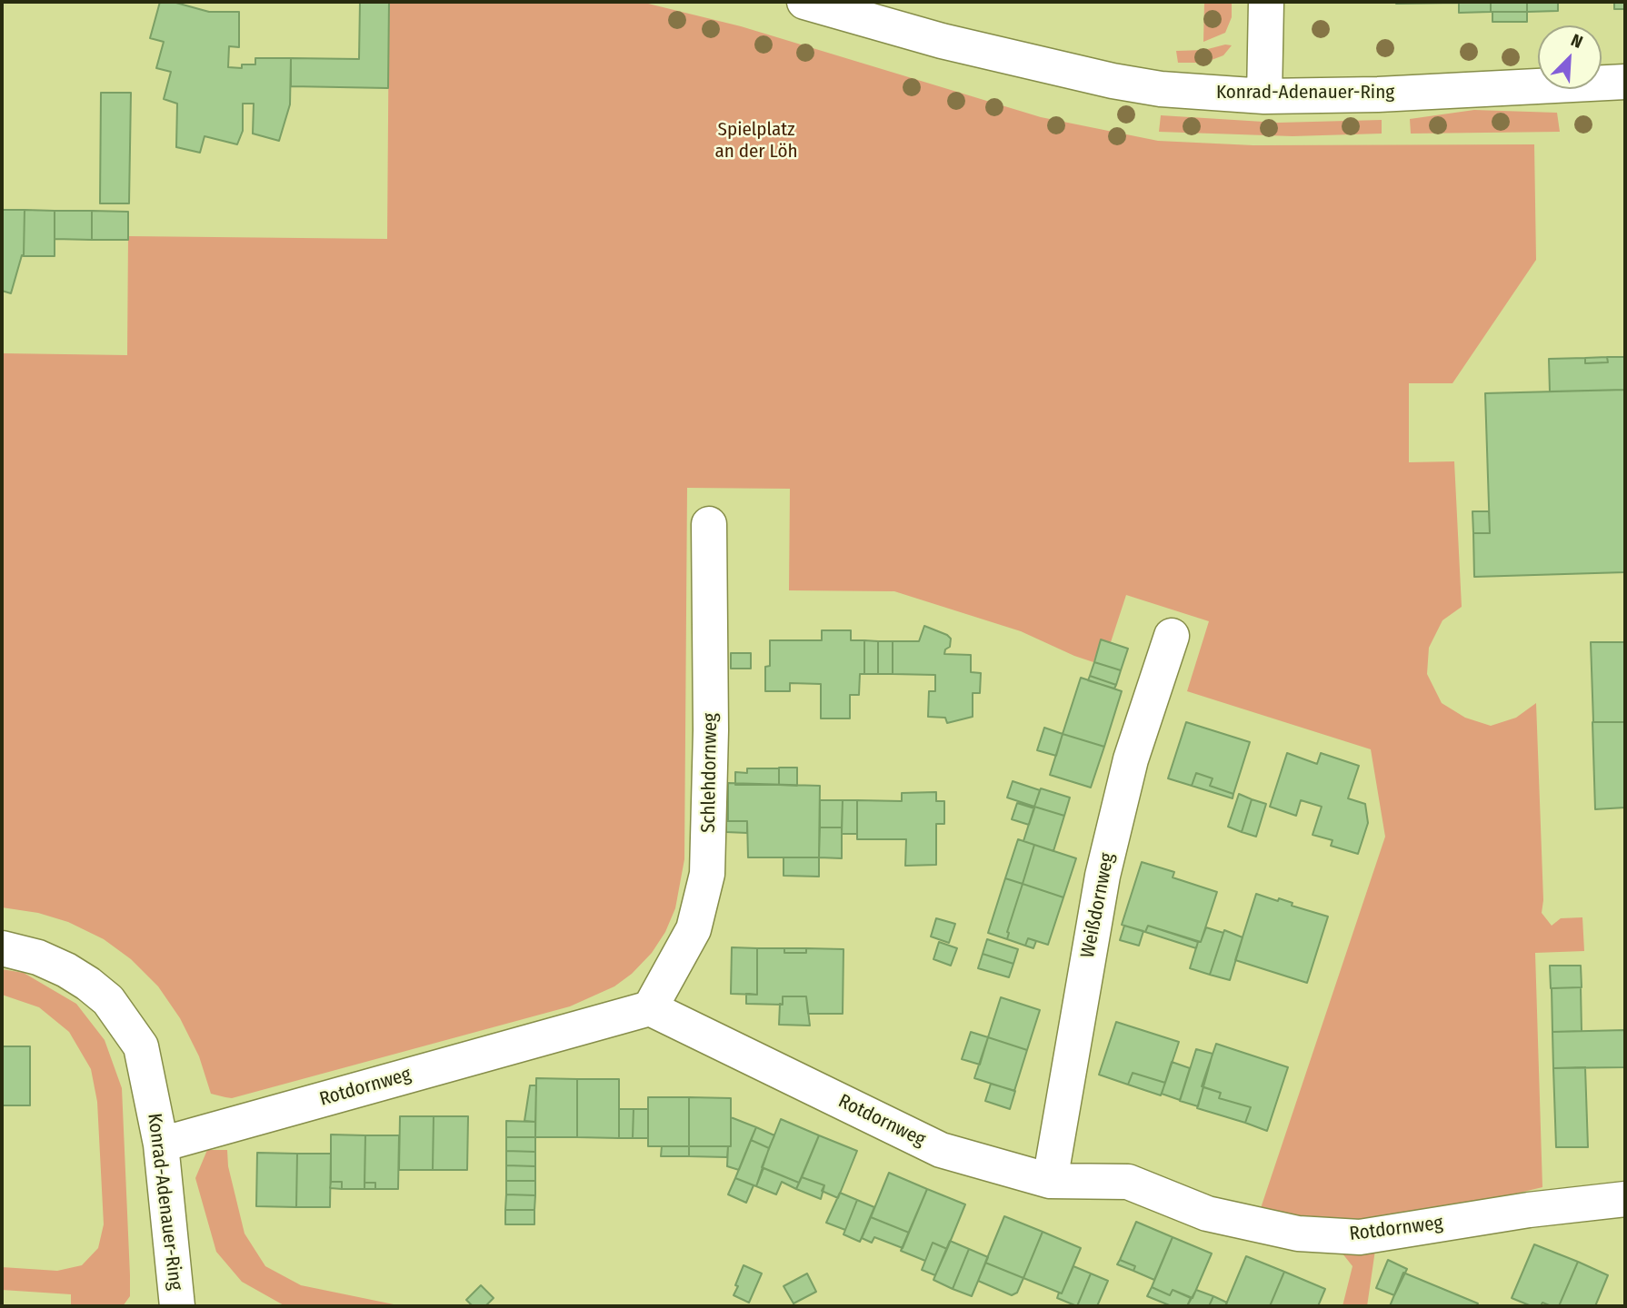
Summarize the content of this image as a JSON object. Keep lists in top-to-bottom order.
{
  "streets": {
    "street": [
      "Konrad-Adenauer-Ring",
      "Schlehdornweg",
      "Weißdornweg",
      "Rotdornweg"
    ]
  },
  "crossings": [
    ["Konrad-Adenauer-Ring", "Rotdornweg"],
    ["Schlehdornweg", "Rotdornweg"],
    ["Weißdornweg", "Rotdornweg"]
  ],
  "parks": ["Spielplatz an der Löh"],
  "north": "top right"
}
